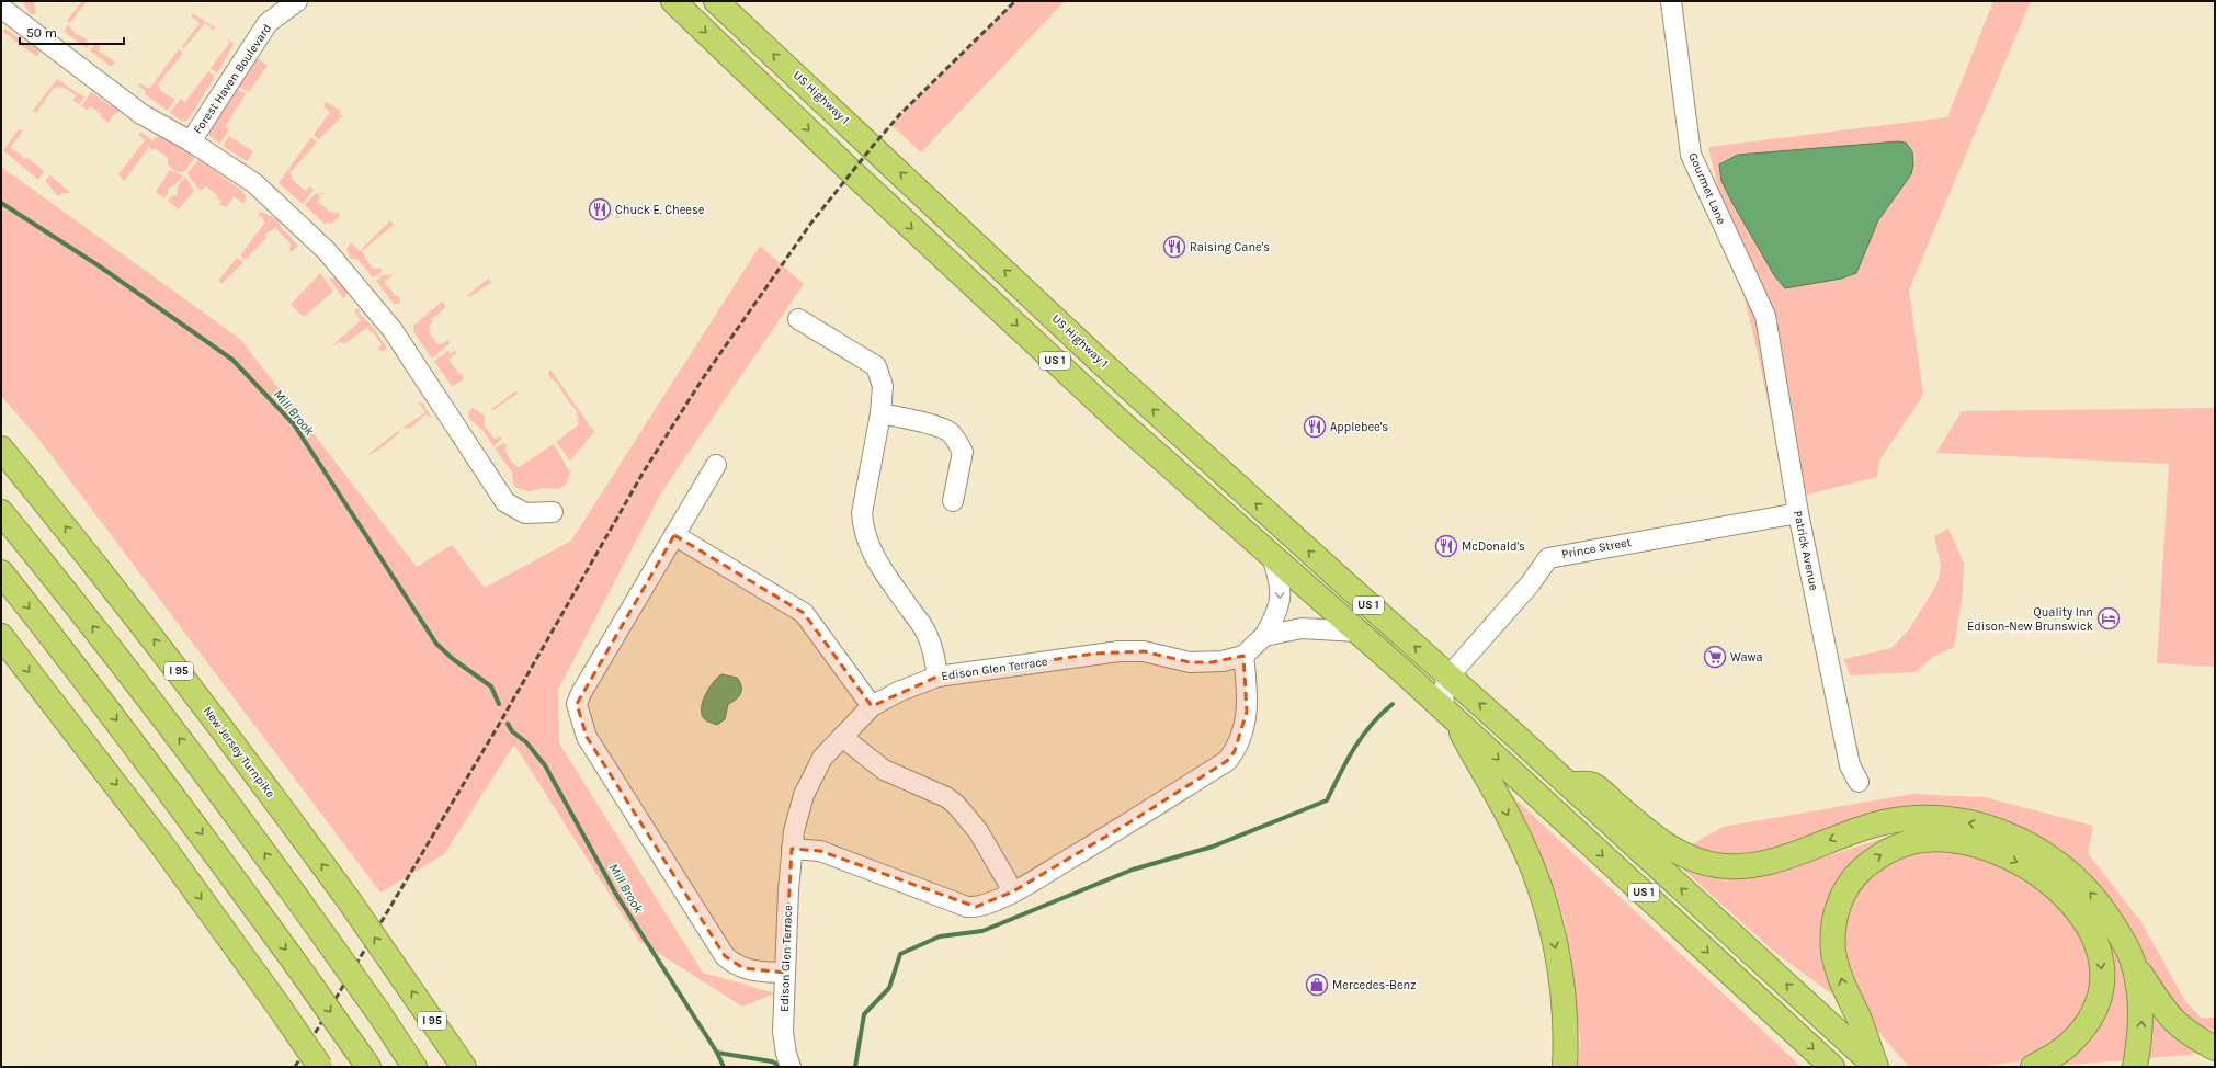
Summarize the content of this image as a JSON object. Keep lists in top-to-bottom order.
{
  "streets": {
    "highway": [
      "US Highway 1",
      "US 1",
      "I 95",
      "New Jersey Turnpike"
    ],
    "street": [
      "Forest Haven Boulevard",
      "Gourmet Lane",
      "Prince Street",
      "Patrick Avenue",
      "Edison Glen Terrace"
    ]
  },
  "crossings": [
    ["US Highway 1", "US 1"],
    ["US Highway 1", "Prince Street"],
    ["Gourmet Lane", "Patrick Avenue"],
    ["US 1", "Prince Street"],
    ["US 1", "Edison Glen Terrace"],
    ["Prince Street", "Patrick Avenue"]
  ],
  "water": ["Mill Brook"],
  "places": {
    "restaurant": [
      "Chuck E. Cheese",
      "Raising Cane's",
      "Applebee's",
      "McDonald's"
    ],
    "hotel": ["Quality Inn Edison-New Brunswick"],
    "supermarket": ["Wawa"],
    "shop": ["Mercedes-Benz"]
  },
  "scale_bar": "50 m"
}
